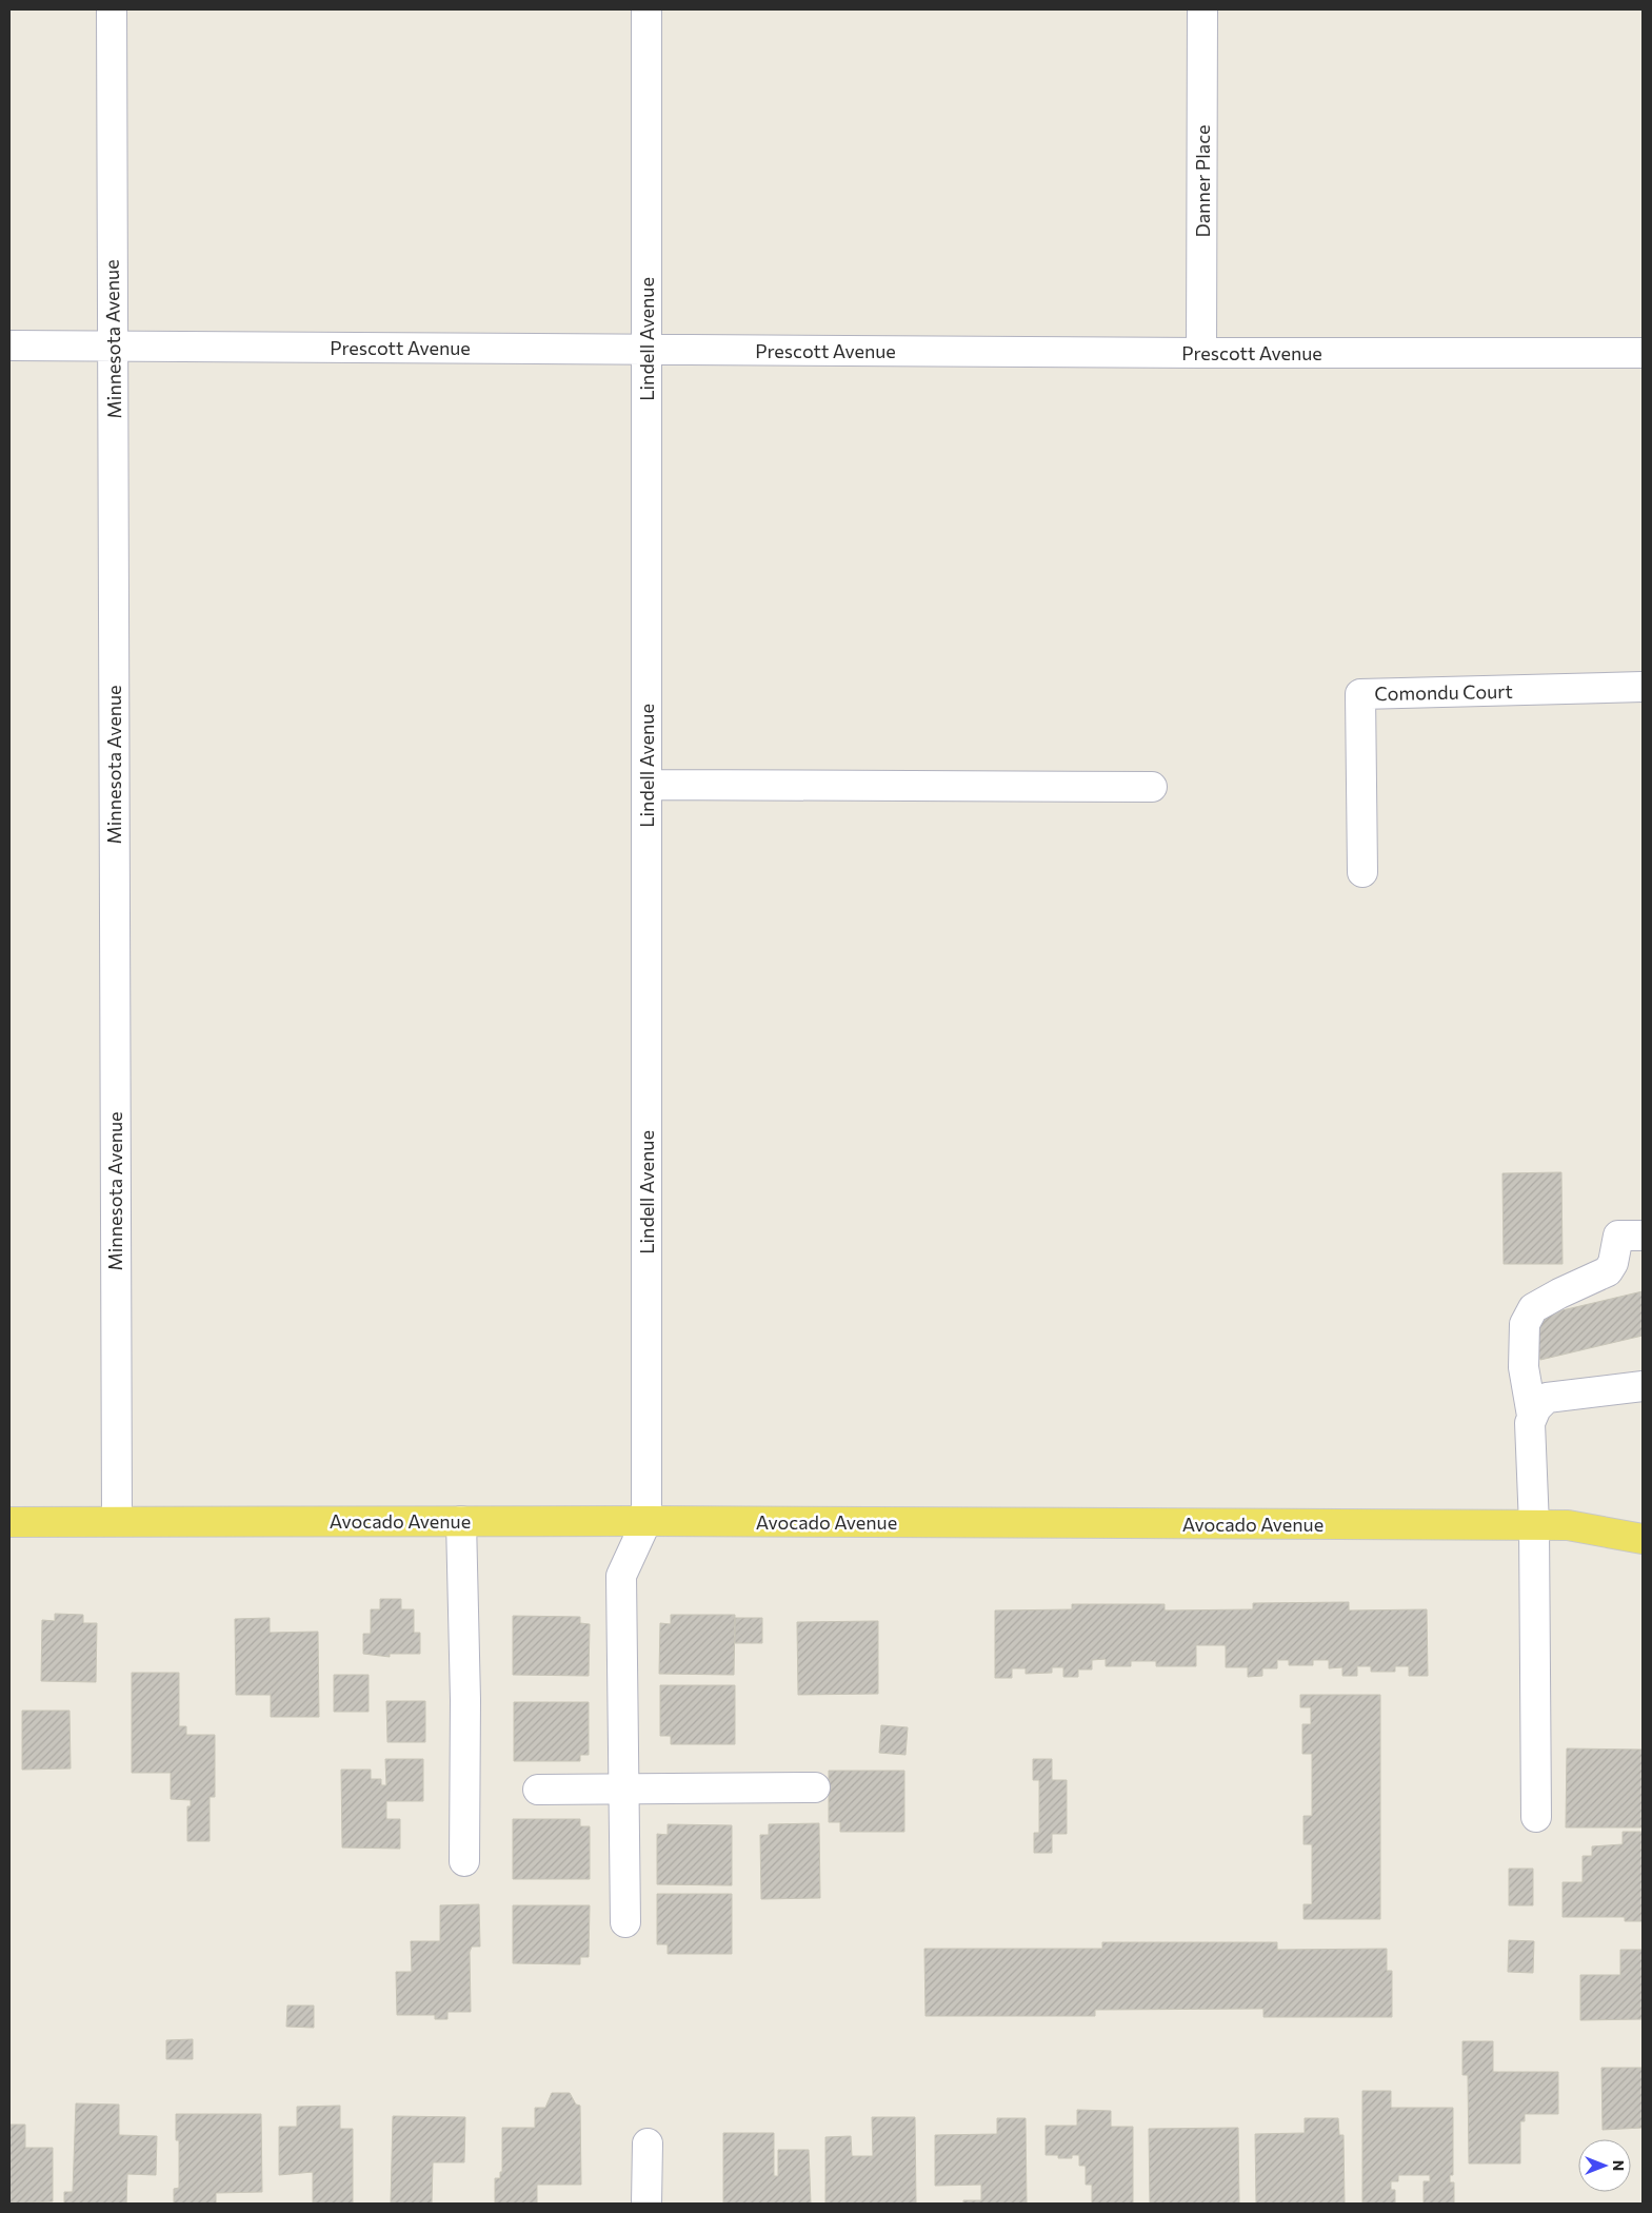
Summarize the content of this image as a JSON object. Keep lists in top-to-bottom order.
{
  "streets": {
    "main road": ["Avocado Avenue"],
    "street": [
      "Danner Place",
      "Minnesota Avenue",
      "Lindell Avenue",
      "Prescott Avenue",
      "Comondu Court"
    ]
  },
  "crossings": [
    ["Danner Place", "Prescott Avenue"],
    ["Minnesota Avenue", "Prescott Avenue"],
    ["Minnesota Avenue", "Avocado Avenue"],
    ["Lindell Avenue", "Prescott Avenue"],
    ["Lindell Avenue", "Avocado Avenue"]
  ],
  "north": "right"
}
